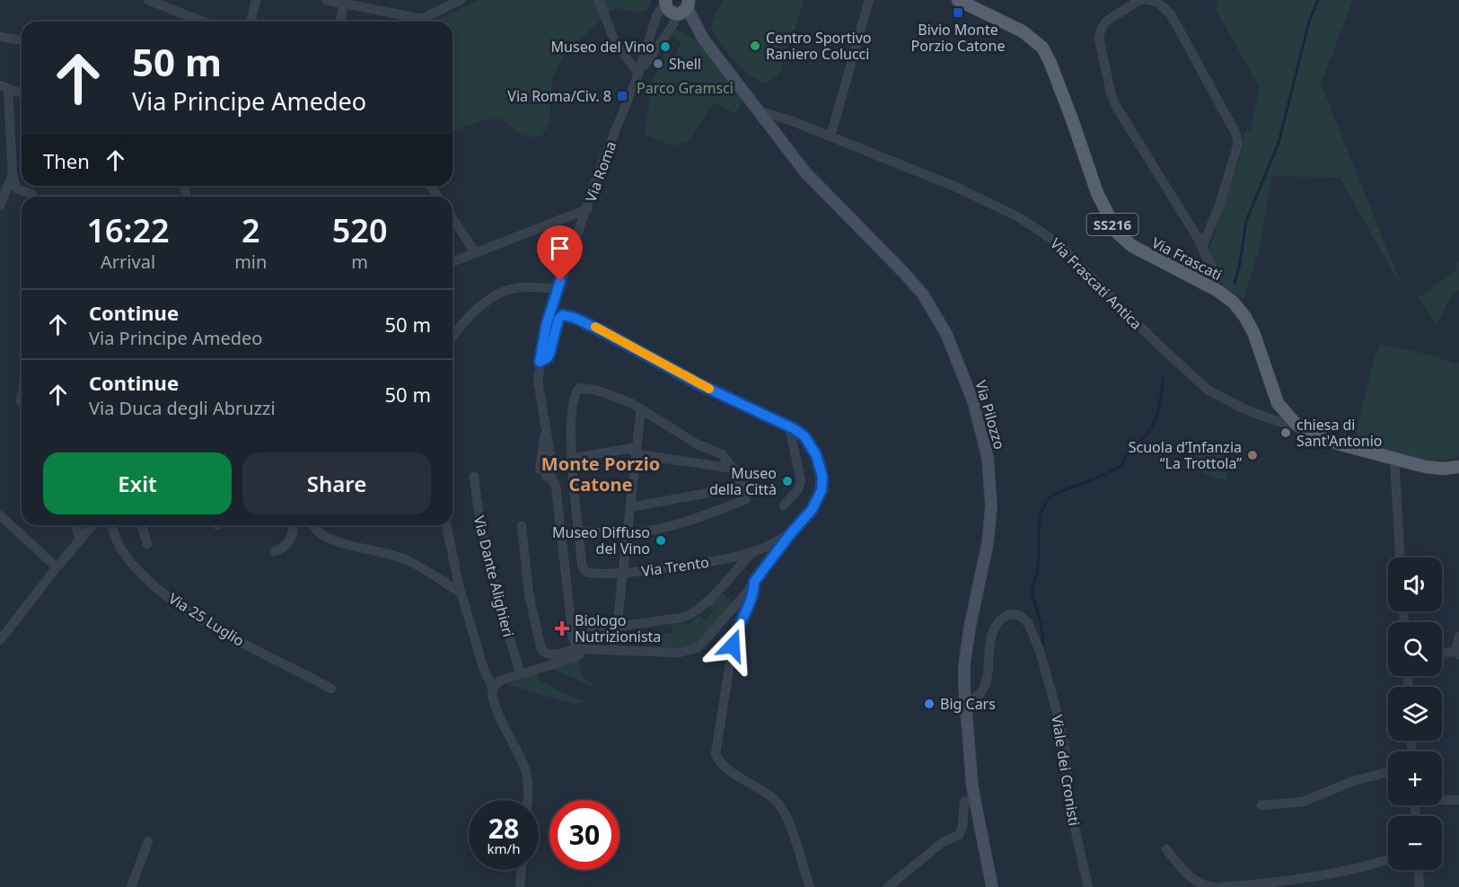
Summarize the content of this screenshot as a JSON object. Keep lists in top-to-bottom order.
{
  "streets": {
    "main road": ["SS216", "Via Frascati", "Via Pilozzo"],
    "street": [
      "Via Roma",
      "Via Frascati Antica",
      "Via Trento",
      "Via Dante Alighieri",
      "Via 25 Luglio",
      "Viale dei Cronisti"
    ]
  },
  "crossings": [
    ["Via Frascati", "Via Frascati Antica"],
    ["Via Frascati Antica", "Via Pilozzo"],
    ["Via Pilozzo", "Viale dei Cronisti"]
  ],
  "districts": ["Monte Porzio Catone"],
  "parks": ["Parco Gramsci"],
  "places": {
    "transit": ["Bivio Monte Porzio Catone", "Via Roma/Civ. 8"],
    "other": [
      "Centro Sportivo Raniero Colucci",
      "Museo del Vino",
      "Shell",
      "chiesa di Sant'Antonio",
      "Scuola d’Infanzia “La Trottola”",
      "Museo della Città",
      "Museo Diffuso del Vino",
      "Big Cars"
    ],
    "health": ["Biologo Nutrizionista"]
  },
  "page": {
    "turn": ["50 m", "Via Principe Amedeo"],
    "then": "Then",
    "eta": [
      "16:22",
      "Arrival",
      "2",
      "min",
      "520",
      "m"
    ],
    "list": [
      {
        "name": "Continue",
        "note": "Via Principe Amedeo",
        "value": "50 m"
      },
      {
        "name": "Continue",
        "note": "Via Duca degli Abruzzi",
        "value": "50 m"
      }
    ],
    "buttons": ["Exit", "Share"],
    "map_buttons": ["+", "−"],
    "speed": "28 km/h",
    "limit": "30"
  }
}
